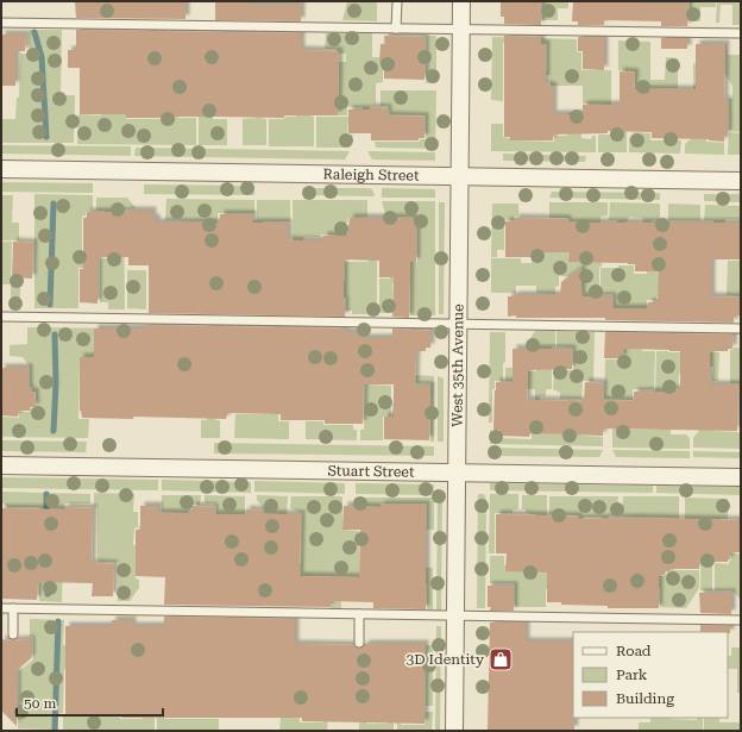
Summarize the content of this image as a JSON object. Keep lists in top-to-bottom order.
{
  "streets": {
    "street": ["Raleigh Street", "West 35th Avenue", "Stuart Street"]
  },
  "crossings": [
    ["Raleigh Street", "West 35th Avenue"],
    ["West 35th Avenue", "Stuart Street"]
  ],
  "places": {
    "shop": ["3D Identity"]
  },
  "legend": ["Road", "Park", "Building"],
  "scale_bar": "50 m"
}
